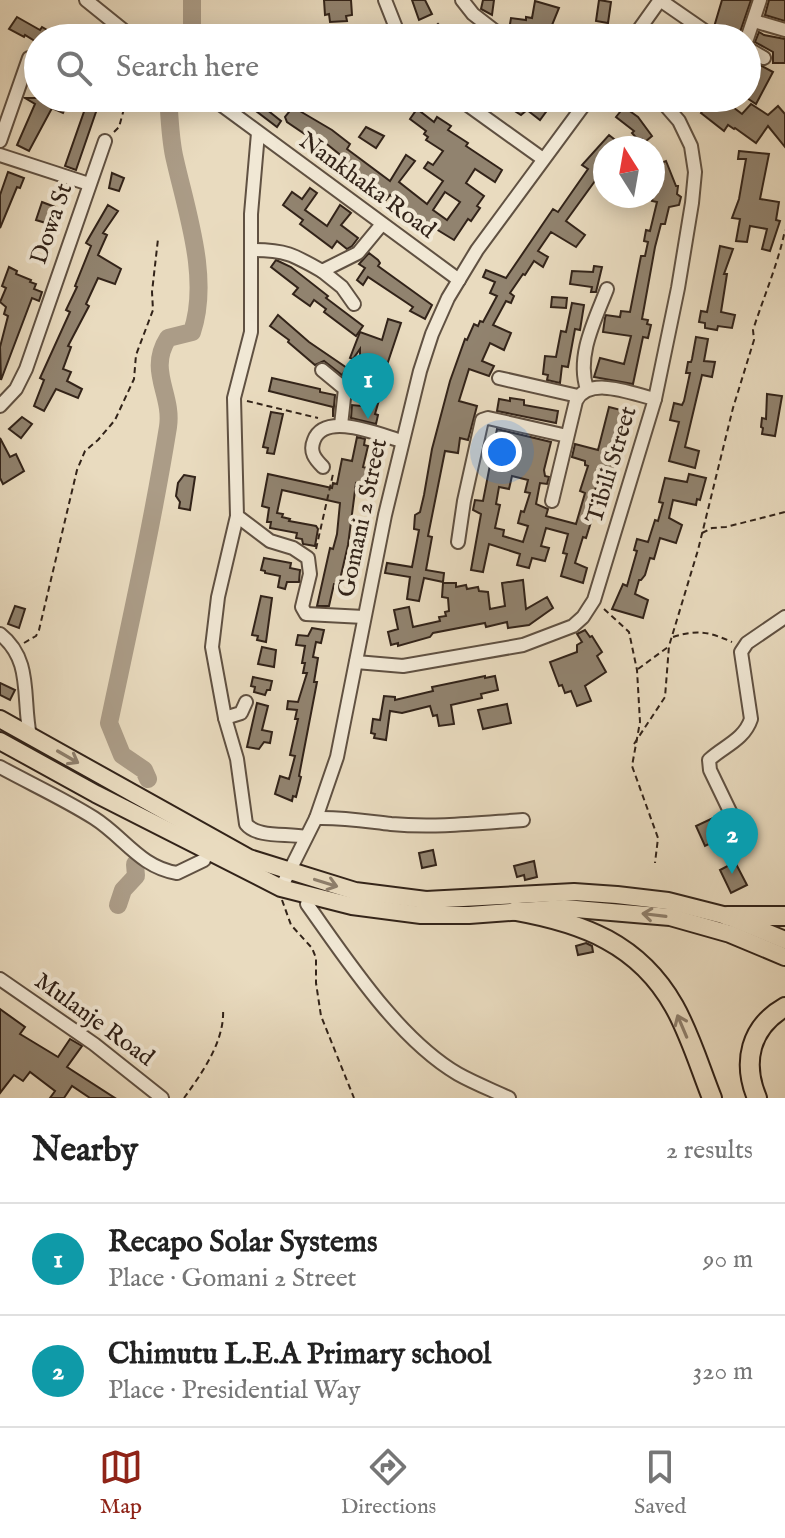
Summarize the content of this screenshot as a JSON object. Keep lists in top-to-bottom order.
{
  "streets": {
    "street": [
      "Nankhaka Road",
      "Dowa St",
      "Tibili Street",
      "Gomani 2 Street",
      "Mulanje Road"
    ]
  },
  "crossings": [
    ["Nankhaka Road", "Gomani 2 Street"],
    ["Tibili Street", "Gomani 2 Street"]
  ],
  "north": "top",
  "page": {
    "search": "Search here",
    "pins": ["1", "2"],
    "heading": ["Nearby", "2 results"],
    "list": [
      {
        "mark": "1",
        "name": "Recapo Solar Systems",
        "note": "Place · Gomani 2 Street",
        "value": "90 m"
      },
      {
        "mark": "2",
        "name": "Chimutu L.E.A Primary school",
        "note": "Place · Presidential Way",
        "value": "320 m"
      }
    ],
    "nav": ["Map", "Directions", "Saved"]
  }
}
